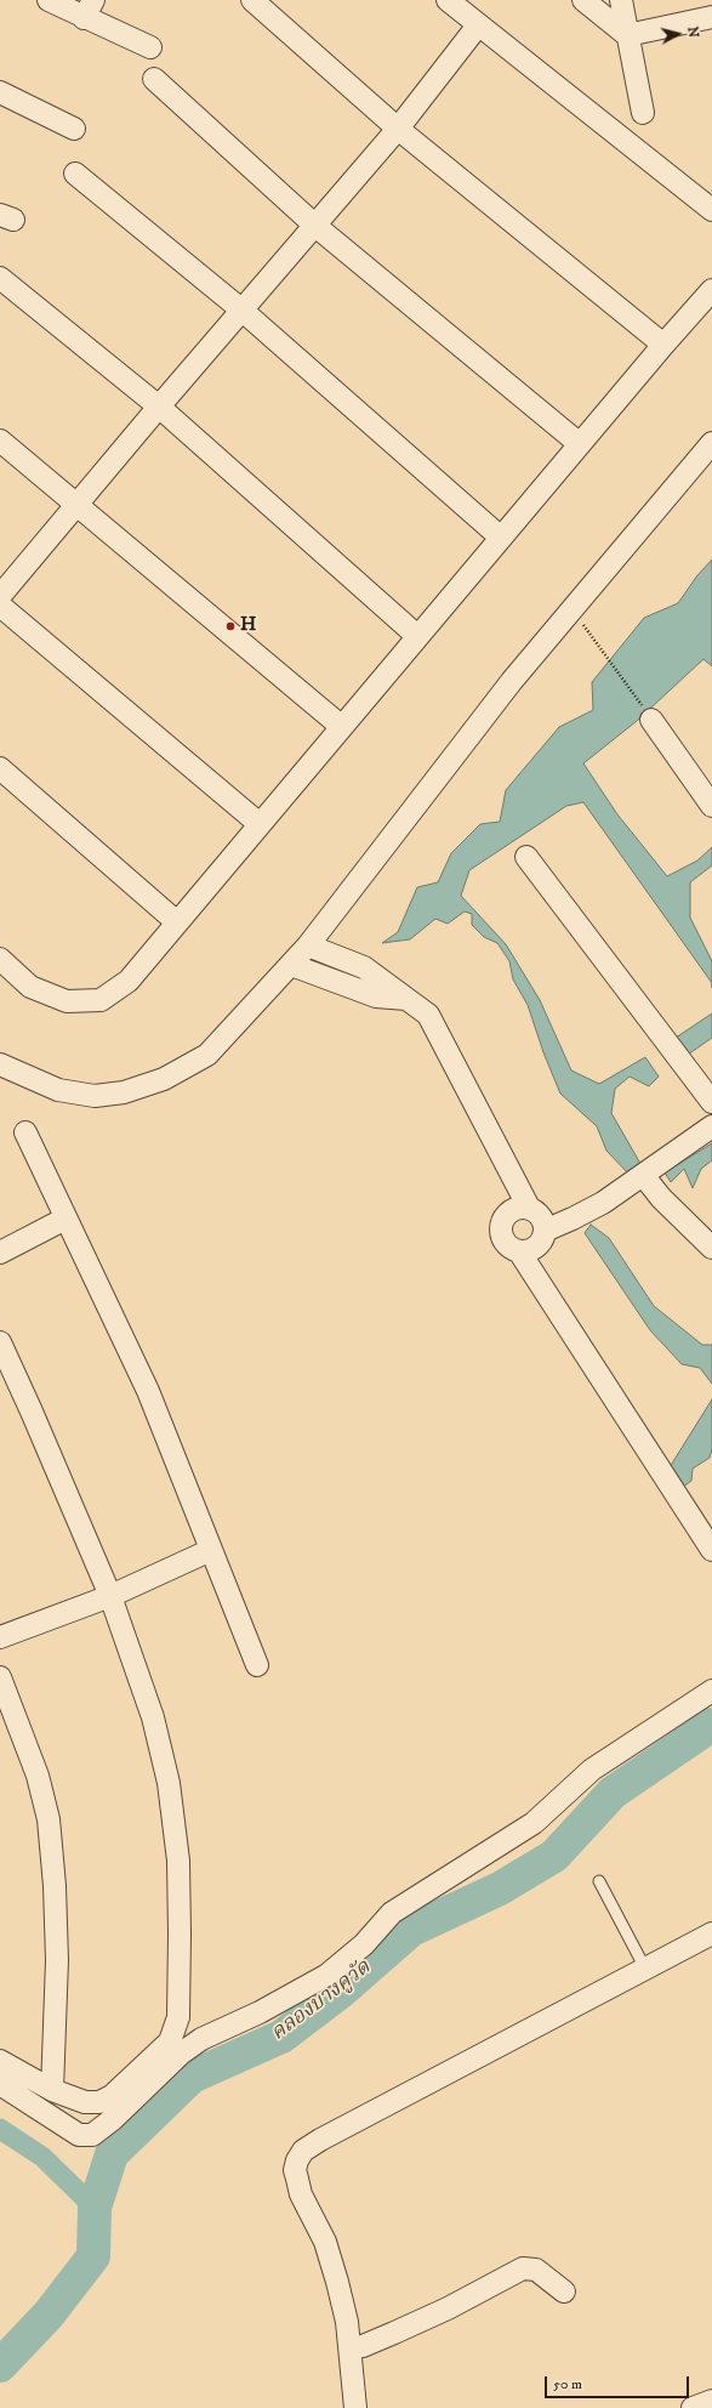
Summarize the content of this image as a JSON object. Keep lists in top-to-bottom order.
{
  "water": ["คลองบางคูวัด"],
  "places": ["H"],
  "scale_bar": "50 m",
  "north": "right"
}
